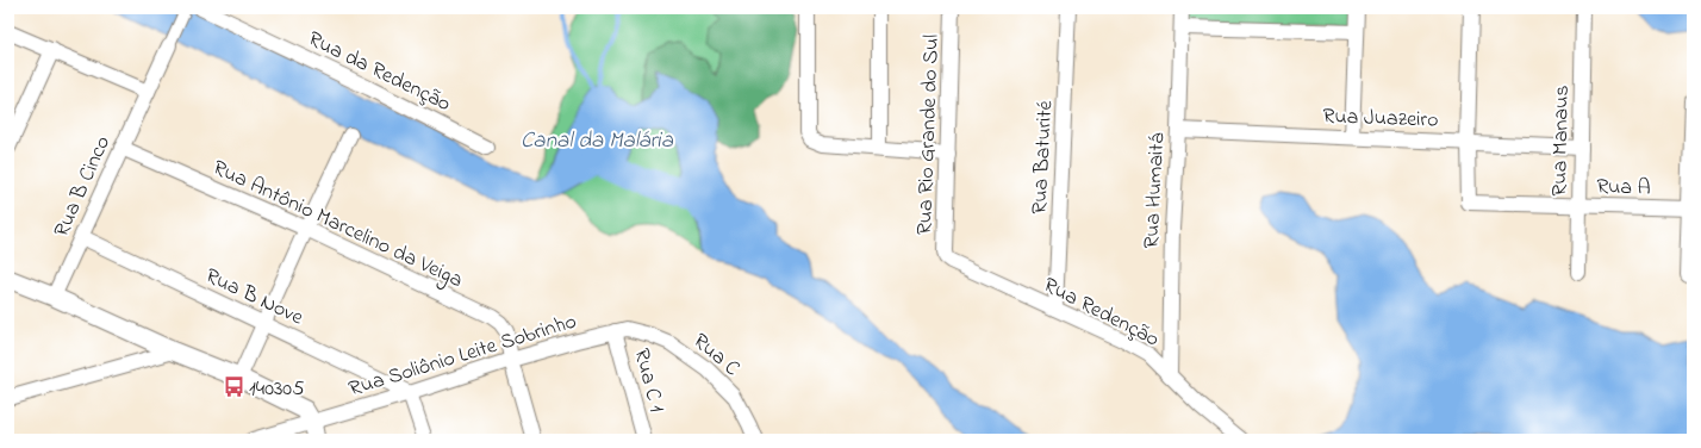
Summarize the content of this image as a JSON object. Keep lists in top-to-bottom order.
{
  "streets": {
    "street": [
      "Rua da Redenção",
      "Rua Juazeiro",
      "Rua Rio Grande do Sul",
      "Rua Manaus",
      "Rua Baturité",
      "Rua B Cinco",
      "Rua A",
      "Rua Humaitá",
      "Rua Antônio Marcelino da Veiga",
      "Rua B Nove",
      "Rua Redenção",
      "Rua Soliônio Leite Sobrinho",
      "Rua C",
      "Rua C 1"
    ]
  },
  "crossings": [
    ["Rua Juazeiro", "Rua Manaus"],
    ["Rua Juazeiro", "Rua A"],
    ["Rua Juazeiro", "Rua Humaitá"],
    ["Rua Rio Grande do Sul", "Rua Redenção"],
    ["Rua Manaus", "Rua A"],
    ["Rua Baturité", "Rua Redenção"],
    ["Rua B Cinco", "Rua Antônio Marcelino da Veiga"],
    ["Rua B Cinco", "Rua B Nove"],
    ["Rua Humaitá", "Rua Redenção"],
    ["Rua Antônio Marcelino da Veiga", "Rua Soliônio Leite Sobrinho"],
    ["Rua B Nove", "Rua Soliônio Leite Sobrinho"],
    ["Rua Soliônio Leite Sobrinho", "Rua C"],
    ["Rua Soliônio Leite Sobrinho", "Rua C 1"],
    ["Rua C", "Rua C 1"]
  ],
  "water": ["Canal da Malária"],
  "places": {
    "bus stop": ["140305"]
  }
}
